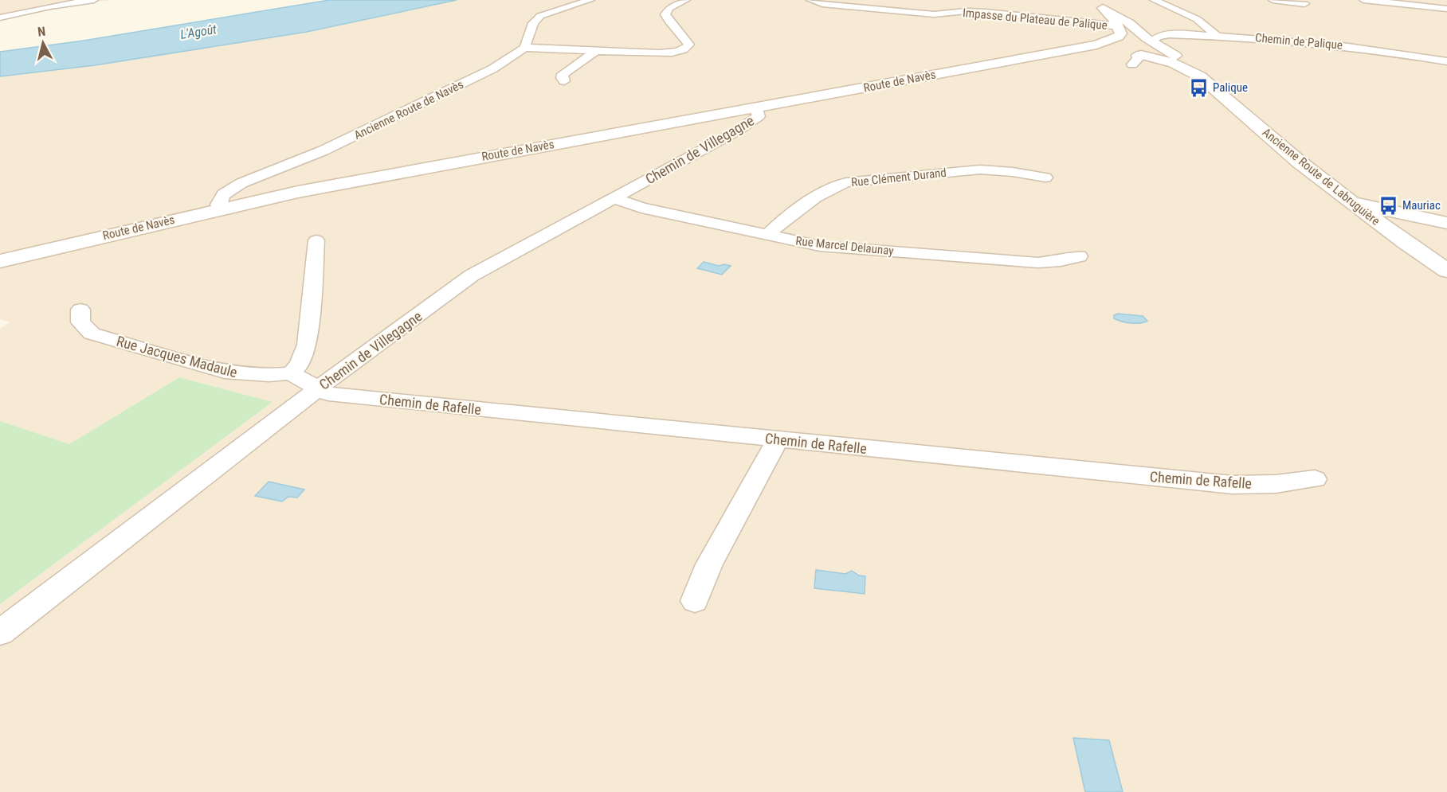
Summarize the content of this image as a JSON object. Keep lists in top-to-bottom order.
{
  "streets": {
    "main road": ["Route de Navès", "Ancienne Route de Labruguière"],
    "street": [
      "Impasse du Plateau de Palique",
      "Chemin de Palique",
      "Ancienne Route de Navès",
      "Chemin de Villegagne",
      "Rue Clément Durand",
      "Rue Marcel Delaunay",
      "Rue Jacques Madaule",
      "Chemin de Rafelle"
    ]
  },
  "crossings": [
    ["Route de Navès", "Ancienne Route de Navès"],
    ["Route de Navès", "Chemin de Villegagne"],
    ["Chemin de Villegagne", "Rue Marcel Delaunay"],
    ["Chemin de Villegagne", "Chemin de Rafelle"],
    ["Rue Clément Durand", "Rue Marcel Delaunay"]
  ],
  "water": ["L'Agoût"],
  "places": {
    "bus stop": ["Palique", "Mauriac"]
  },
  "north": "top"
}
